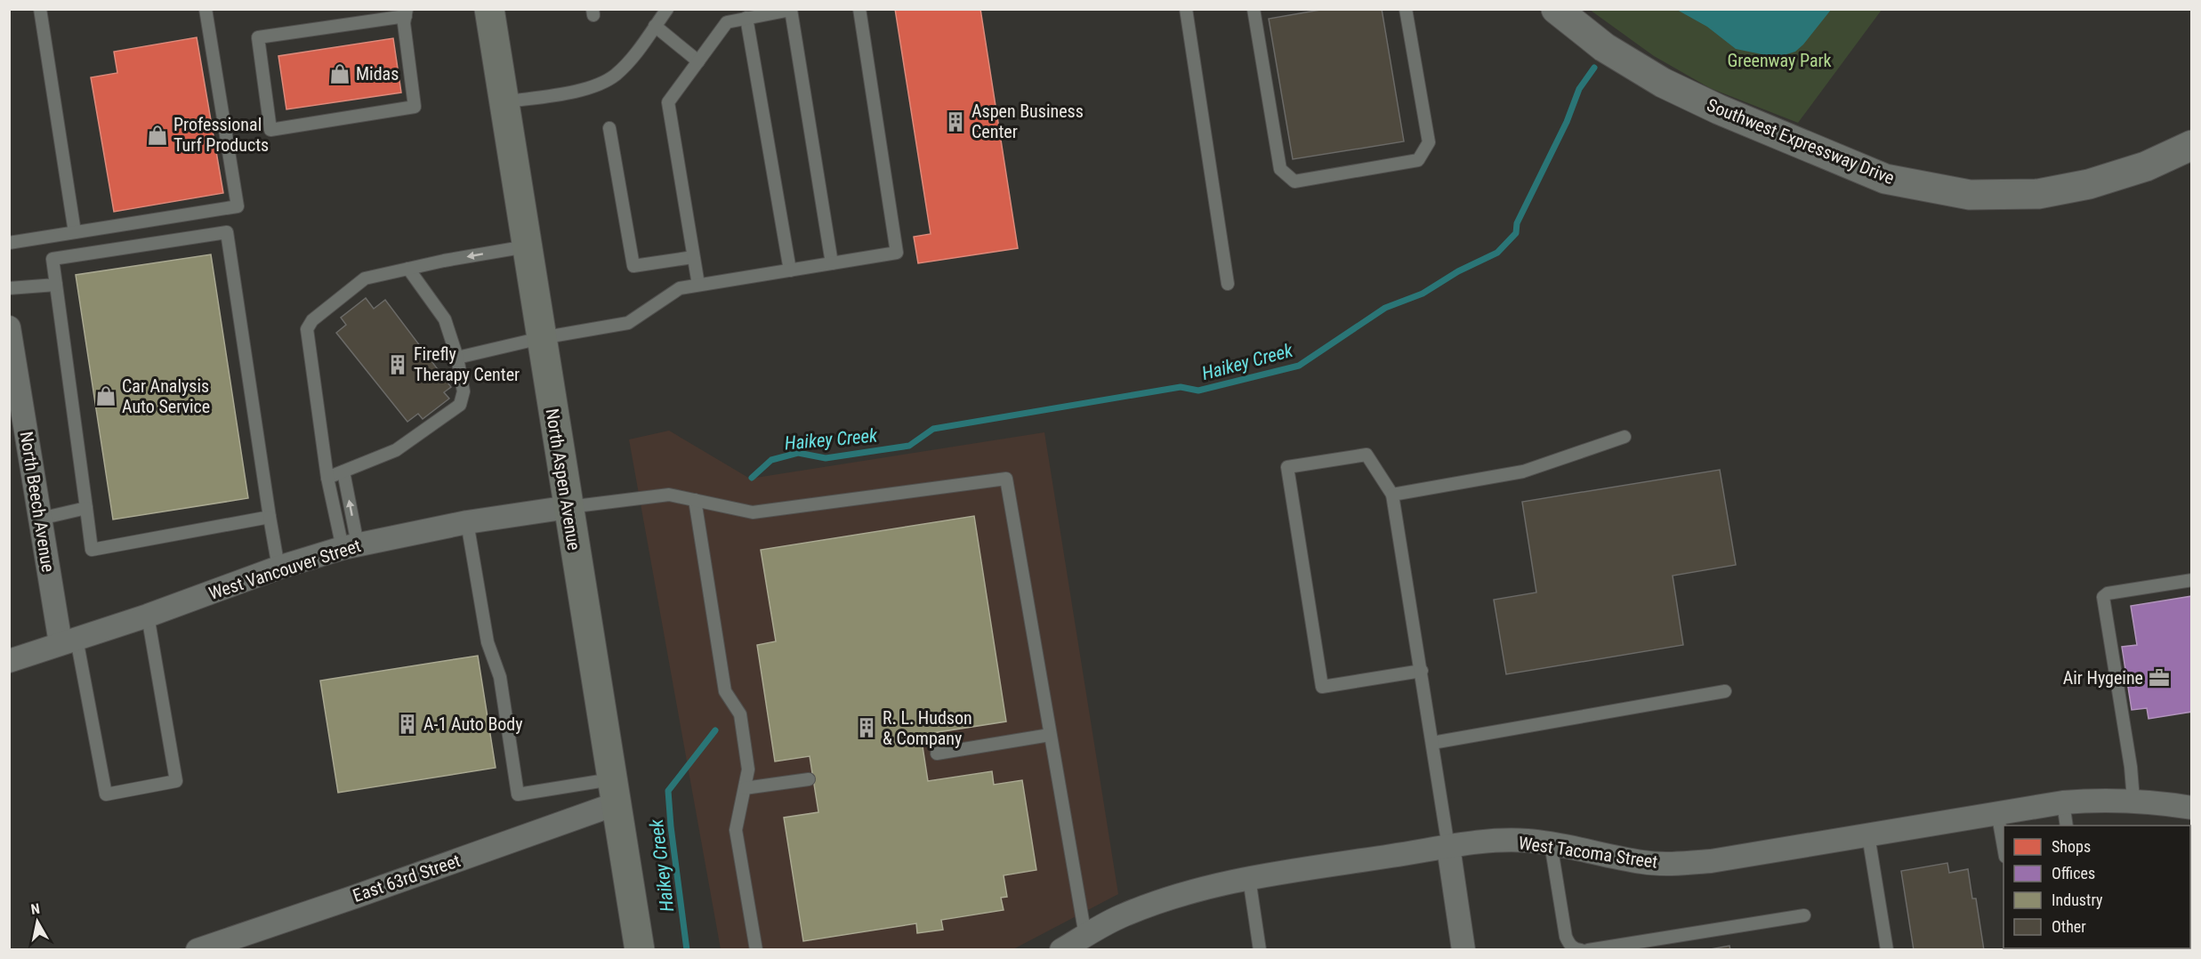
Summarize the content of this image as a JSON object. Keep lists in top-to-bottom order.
{
  "streets": {
    "main road": ["North Aspen Avenue"],
    "street": [
      "Southwest Expressway Drive",
      "North Beech Avenue",
      "West Vancouver Street",
      "West Tacoma Street",
      "East 63rd Street"
    ]
  },
  "crossings": [
    ["North Aspen Avenue", "West Vancouver Street"],
    ["North Aspen Avenue", "East 63rd Street"],
    ["North Beech Avenue", "West Vancouver Street"]
  ],
  "water": ["Haikey Creek"],
  "parks": ["Greenway Park"],
  "places": {
    "shop": ["Midas", "Professional Turf Products", "Car Analysis Auto Service"],
    "building": [
      "Aspen Business Center",
      "Firefly Therapy Center",
      "A-1 Auto Body",
      "R. L. Hudson & Company"
    ],
    "office": ["Air Hygeine"]
  },
  "legend": [
    "Shops",
    "Offices",
    "Industry",
    "Other"
  ],
  "north": "top"
}
